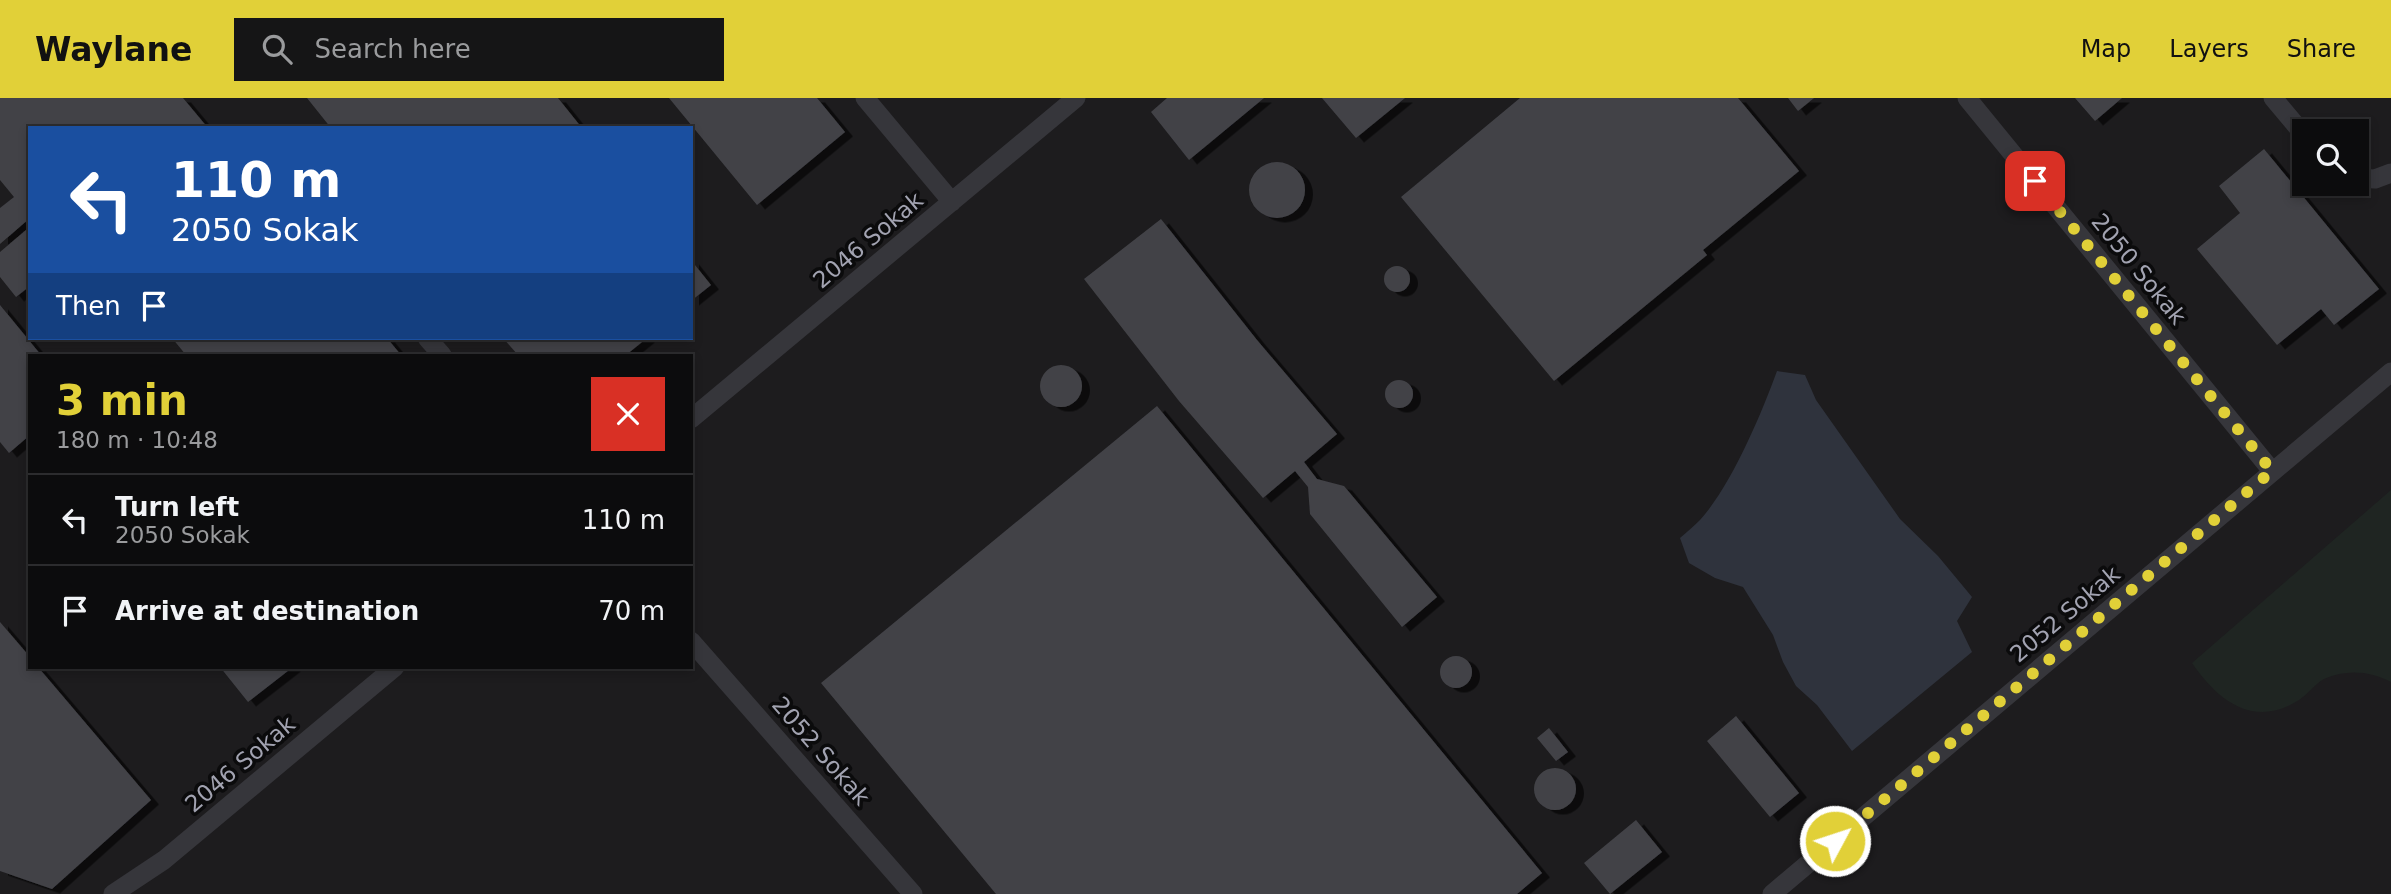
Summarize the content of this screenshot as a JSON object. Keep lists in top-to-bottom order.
{
  "streets": {
    "lane": ["2046 Sokak", "2050 Sokak", "2052 Sokak"]
  },
  "crossings": [
    ["2050 Sokak", "2052 Sokak"]
  ],
  "page": {
    "header": "Waylane",
    "search": "Search here",
    "nav": ["Map", "Layers", "Share"],
    "turn": ["110 m", "2050 Sokak"],
    "then": "Then",
    "heading": ["3 min", "180 m · 10:48"],
    "list": [
      {
        "name": "Turn left",
        "note": "2050 Sokak",
        "value": "110 m"
      },
      {
        "name": "Arrive at destination",
        "value": "70 m"
      }
    ]
  }
}
